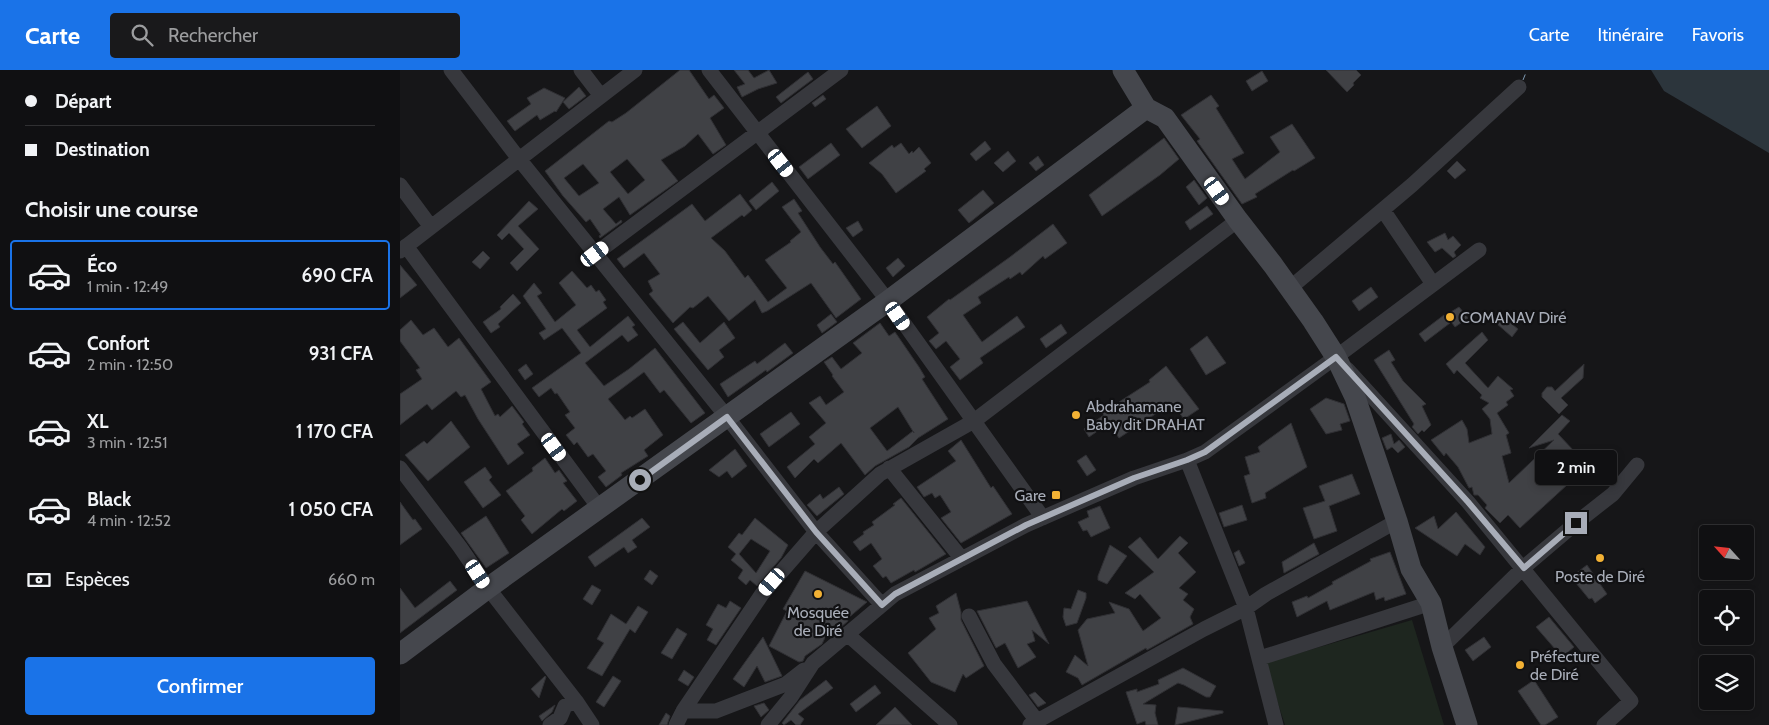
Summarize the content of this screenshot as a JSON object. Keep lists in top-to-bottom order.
{
  "places": {
    "other": [
      "COMANAV Diré",
      "Abdrahamane Baby dit DRAHAT",
      "Poste de Diré",
      "Mosquée de Diré",
      "Préfecture de Diré"
    ],
    "transit": ["Gare"]
  },
  "north": "top left",
  "page": {
    "header": "Carte",
    "search": "Rechercher",
    "nav": ["Carte", "Itinéraire", "Favoris"],
    "banner": ["Départ", "Destination"],
    "heading": "Choisir une course",
    "list": [
      {
        "name": "Éco",
        "note": "1 min · 12:49",
        "value": "690 CFA"
      },
      {
        "name": "Confort",
        "note": "2 min · 12:50",
        "value": "931 CFA"
      },
      {
        "name": "XL",
        "note": "3 min · 12:51",
        "value": "1 170 CFA"
      },
      {
        "name": "Black",
        "note": "4 min · 12:52",
        "value": "1 050 CFA"
      }
    ],
    "bubble": "2 min",
    "pay": ["Espèces", "660 m"],
    "buttons": "Confirmer"
  }
}
